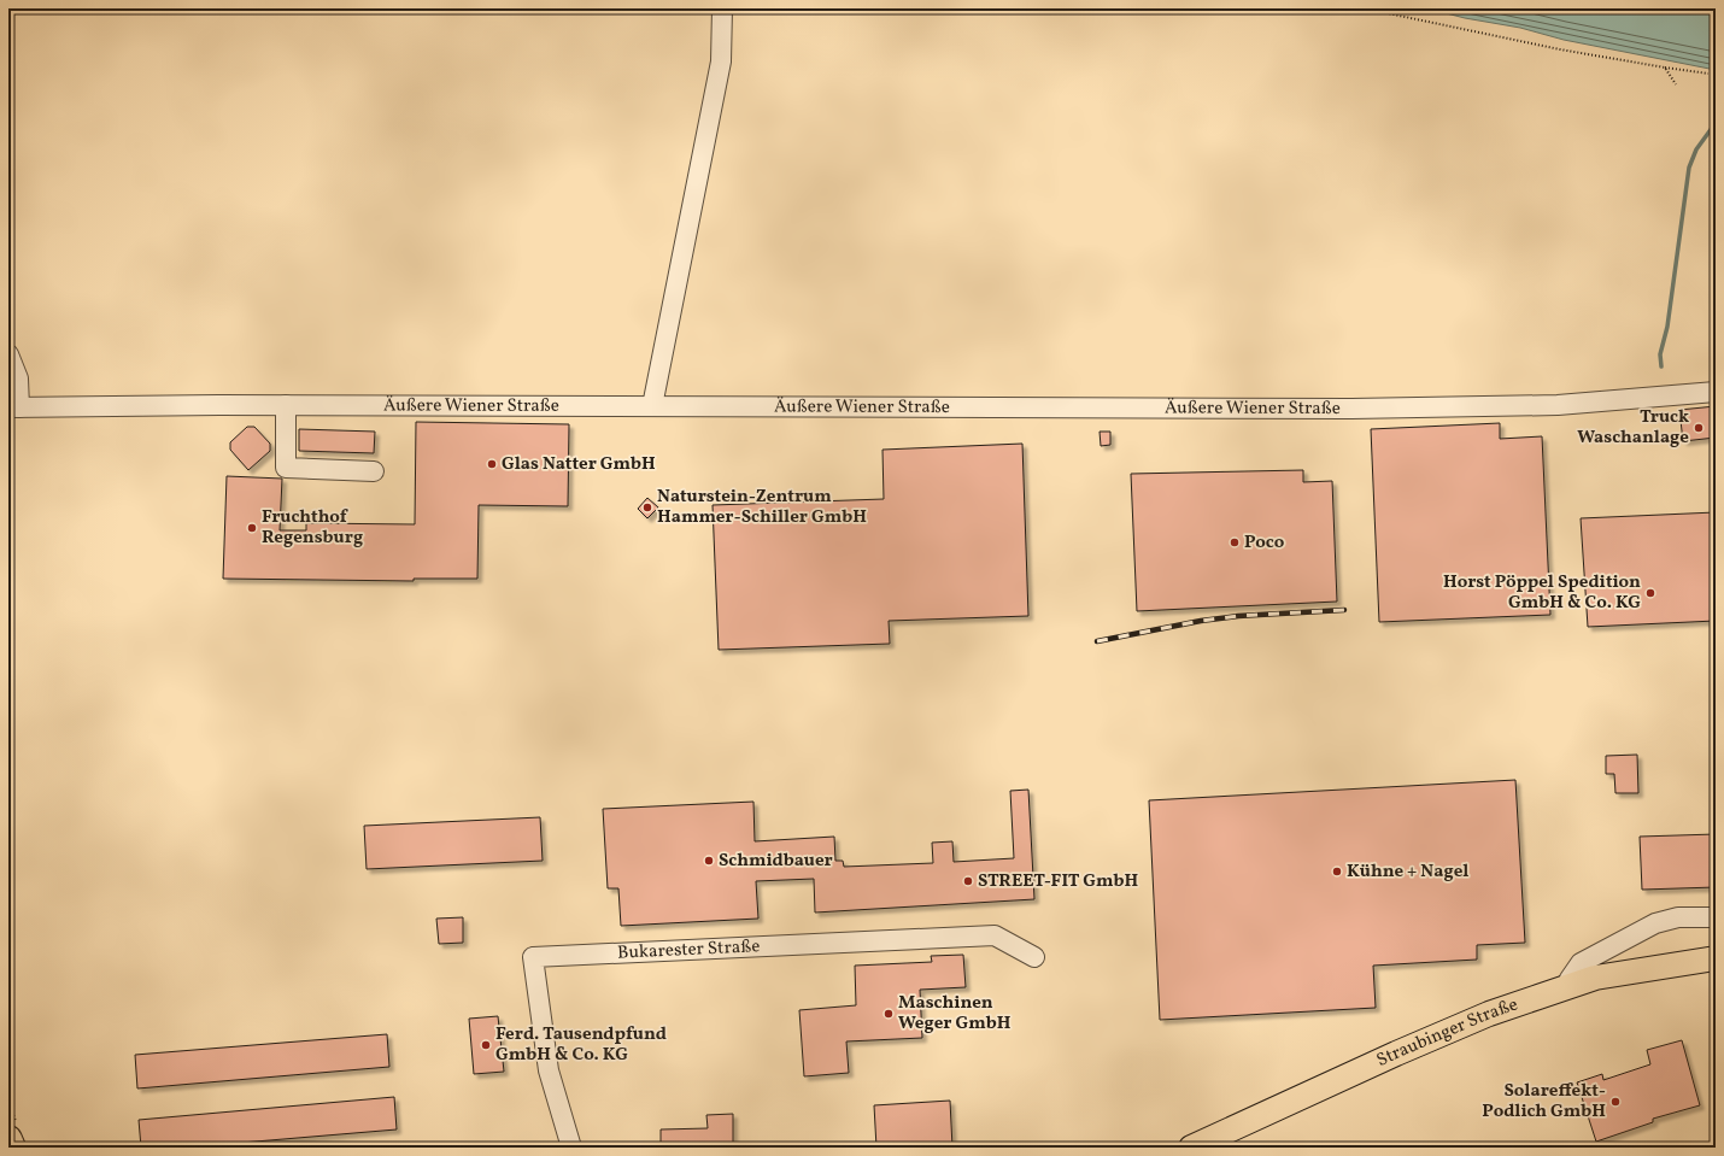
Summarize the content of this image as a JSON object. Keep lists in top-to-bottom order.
{
  "streets": {
    "main road": ["Straubinger Straße"],
    "street": ["Äußere Wiener Straße", "Bukarester Straße"]
  },
  "places": [
    "Truck Waschanlage",
    "Glas Natter GmbH",
    "Naturstein-Zentrum Hammer-Schiller GmbH",
    "Fruchthof Regensburg",
    "Poco",
    "Horst Pöppel Spedition GmbH & Co. KG",
    "Schmidbauer",
    "Kühne + Nagel",
    "STREET-FIT GmbH",
    "Maschinen Weger GmbH",
    "Ferd. Tausendpfund GmbH & Co. KG",
    "Solareffekt- Podlich GmbH"
  ]
}
